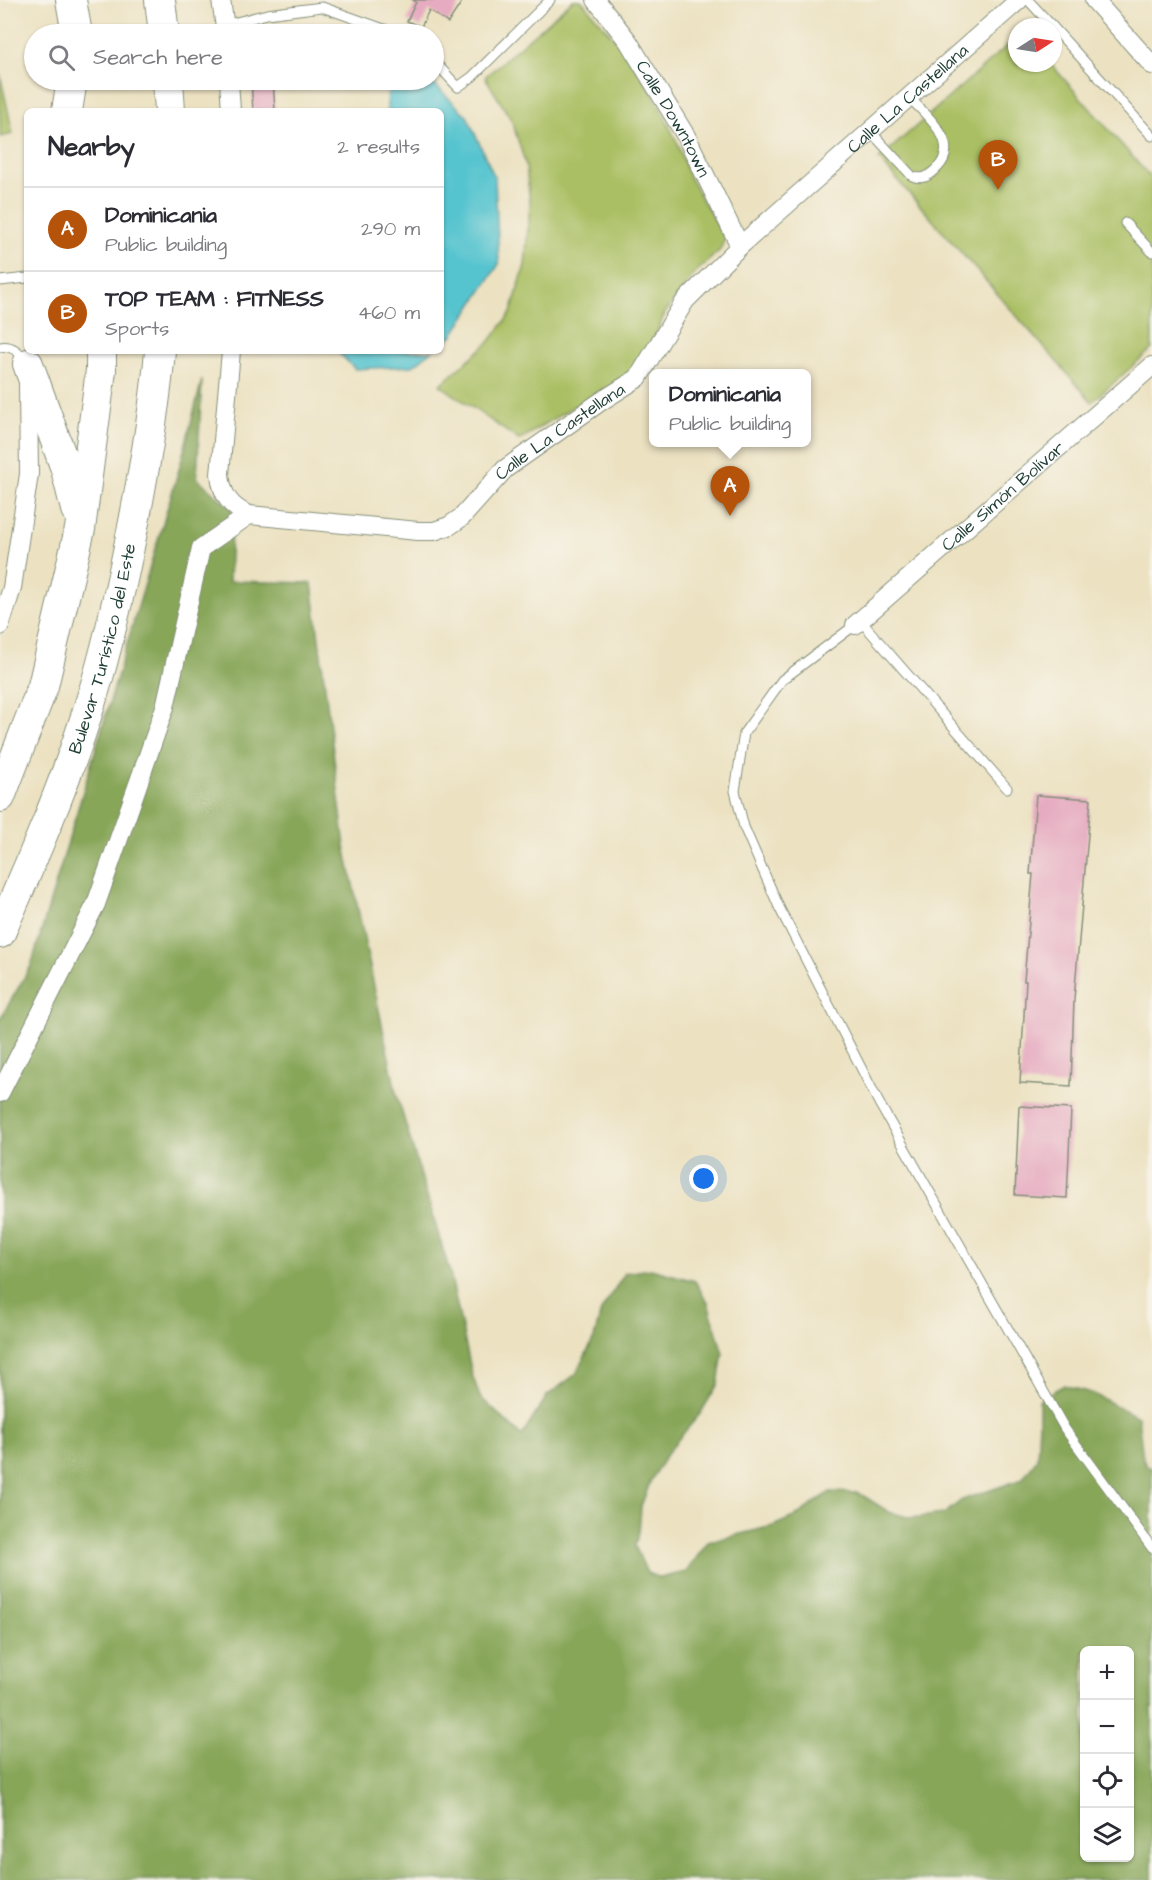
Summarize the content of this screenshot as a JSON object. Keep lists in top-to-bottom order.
{
  "streets": {
    "highway": ["Bulevar Turístico del Este"],
    "street": ["Calle La Castellana", "Calle Downtown", "Calle Simón Bolívar"]
  },
  "crossings": [
    ["Calle La Castellana", "Calle Downtown"]
  ],
  "north": "right",
  "page": {
    "search": "Search here",
    "heading": ["Nearby", "2 results"],
    "pins": ["B", "A"],
    "list": [
      {
        "mark": "A",
        "name": "Dominicania",
        "note": "Public building",
        "value": "290 m"
      },
      {
        "mark": "B",
        "name": "TOP TEAM : FITNESS",
        "note": "Sports",
        "value": "460 m"
      }
    ],
    "popup": ["Dominicania", "Public building"],
    "map_buttons": ["+", "−"]
  }
}
